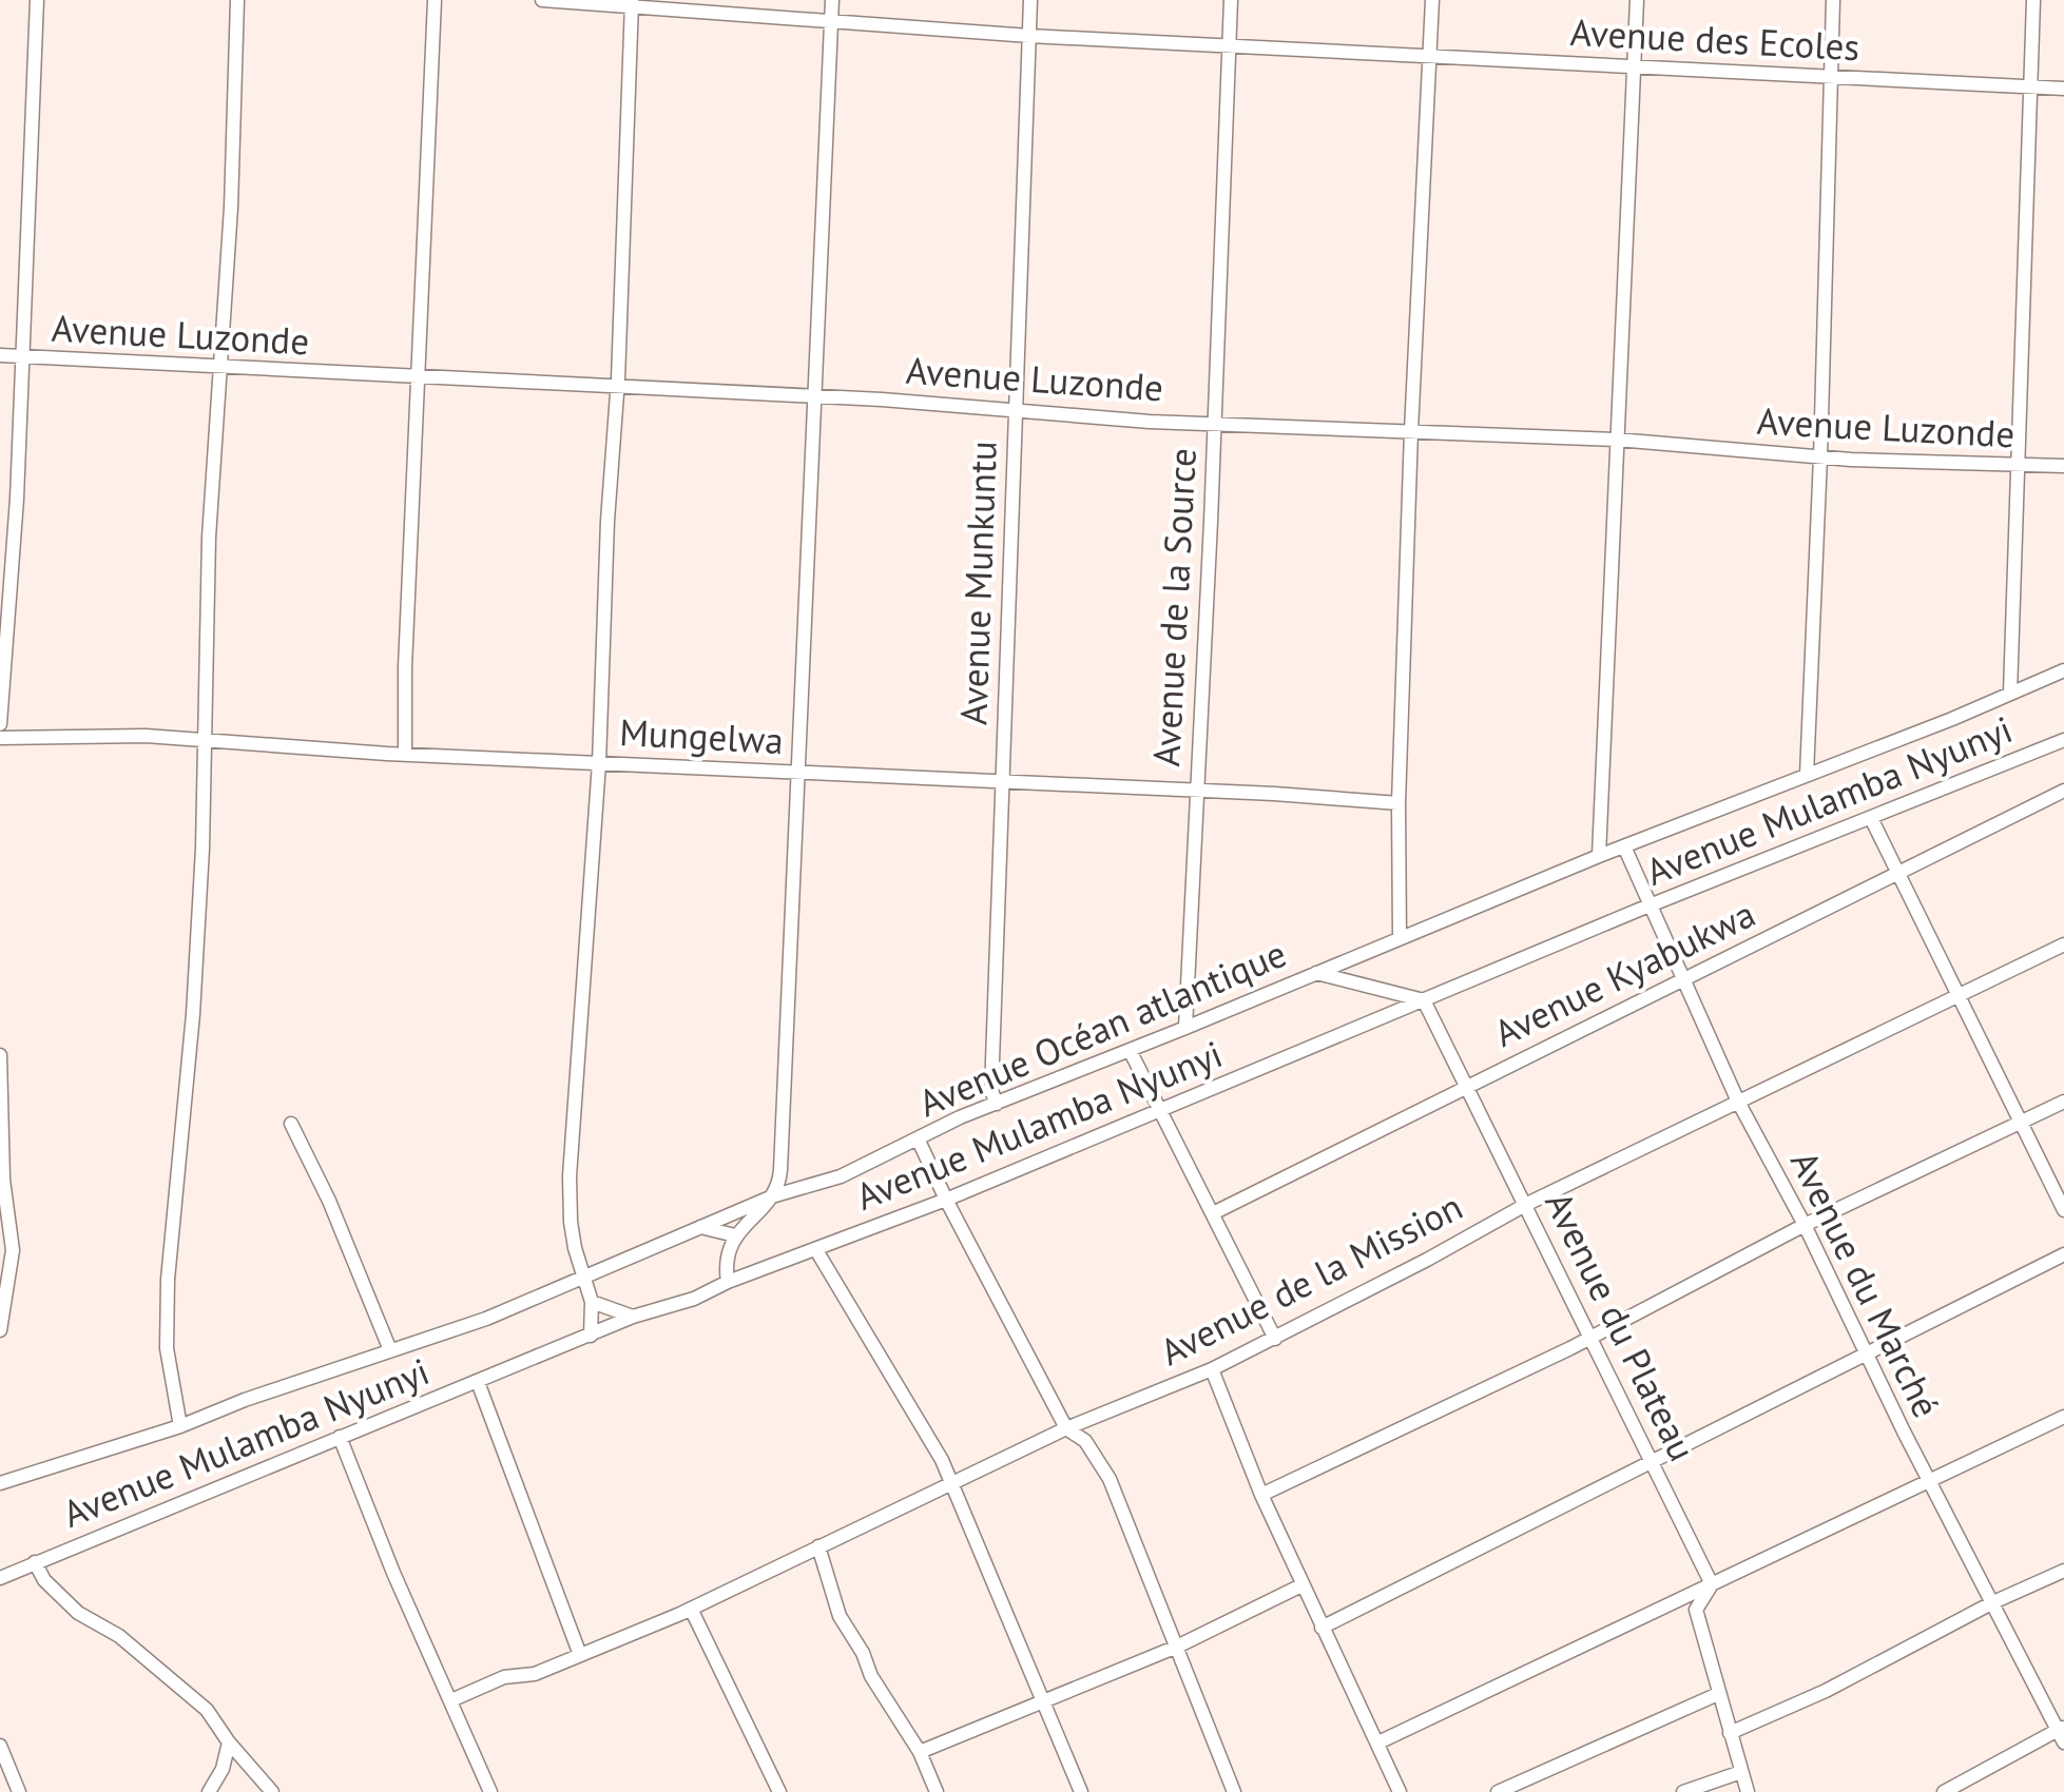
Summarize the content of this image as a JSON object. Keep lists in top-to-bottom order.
{
  "streets": {
    "street": [
      "Avenue des Ecoles",
      "Avenue Luzonde",
      "Avenue Munkuntu",
      "Avenue de la Source",
      "Mungelwa",
      "Avenue Mulamba Nyunyi",
      "Avenue Kyabukwa",
      "Avenue Océan atlantique",
      "Avenue de la Mission",
      "Avenue du Marché",
      "Avenue du Plateau"
    ]
  },
  "crossings": [
    ["Avenue des Ecoles", "Avenue Munkuntu"],
    ["Avenue des Ecoles", "Avenue de la Source"],
    ["Avenue Luzonde", "Avenue Munkuntu"],
    ["Avenue Luzonde", "Avenue de la Source"],
    ["Avenue Munkuntu", "Mungelwa"],
    ["Avenue Munkuntu", "Avenue Océan atlantique"],
    ["Avenue de la Source", "Mungelwa"],
    ["Avenue de la Source", "Avenue Océan atlantique"],
    ["Avenue Mulamba Nyunyi", "Avenue Océan atlantique"],
    ["Avenue Mulamba Nyunyi", "Avenue du Marché"],
    ["Avenue Mulamba Nyunyi", "Avenue du Plateau"],
    ["Avenue Kyabukwa", "Avenue du Marché"],
    ["Avenue Kyabukwa", "Avenue du Plateau"],
    ["Avenue Océan atlantique", "Avenue du Marché"],
    ["Avenue de la Mission", "Avenue du Marché"],
    ["Avenue de la Mission", "Avenue du Plateau"]
  ]
}
